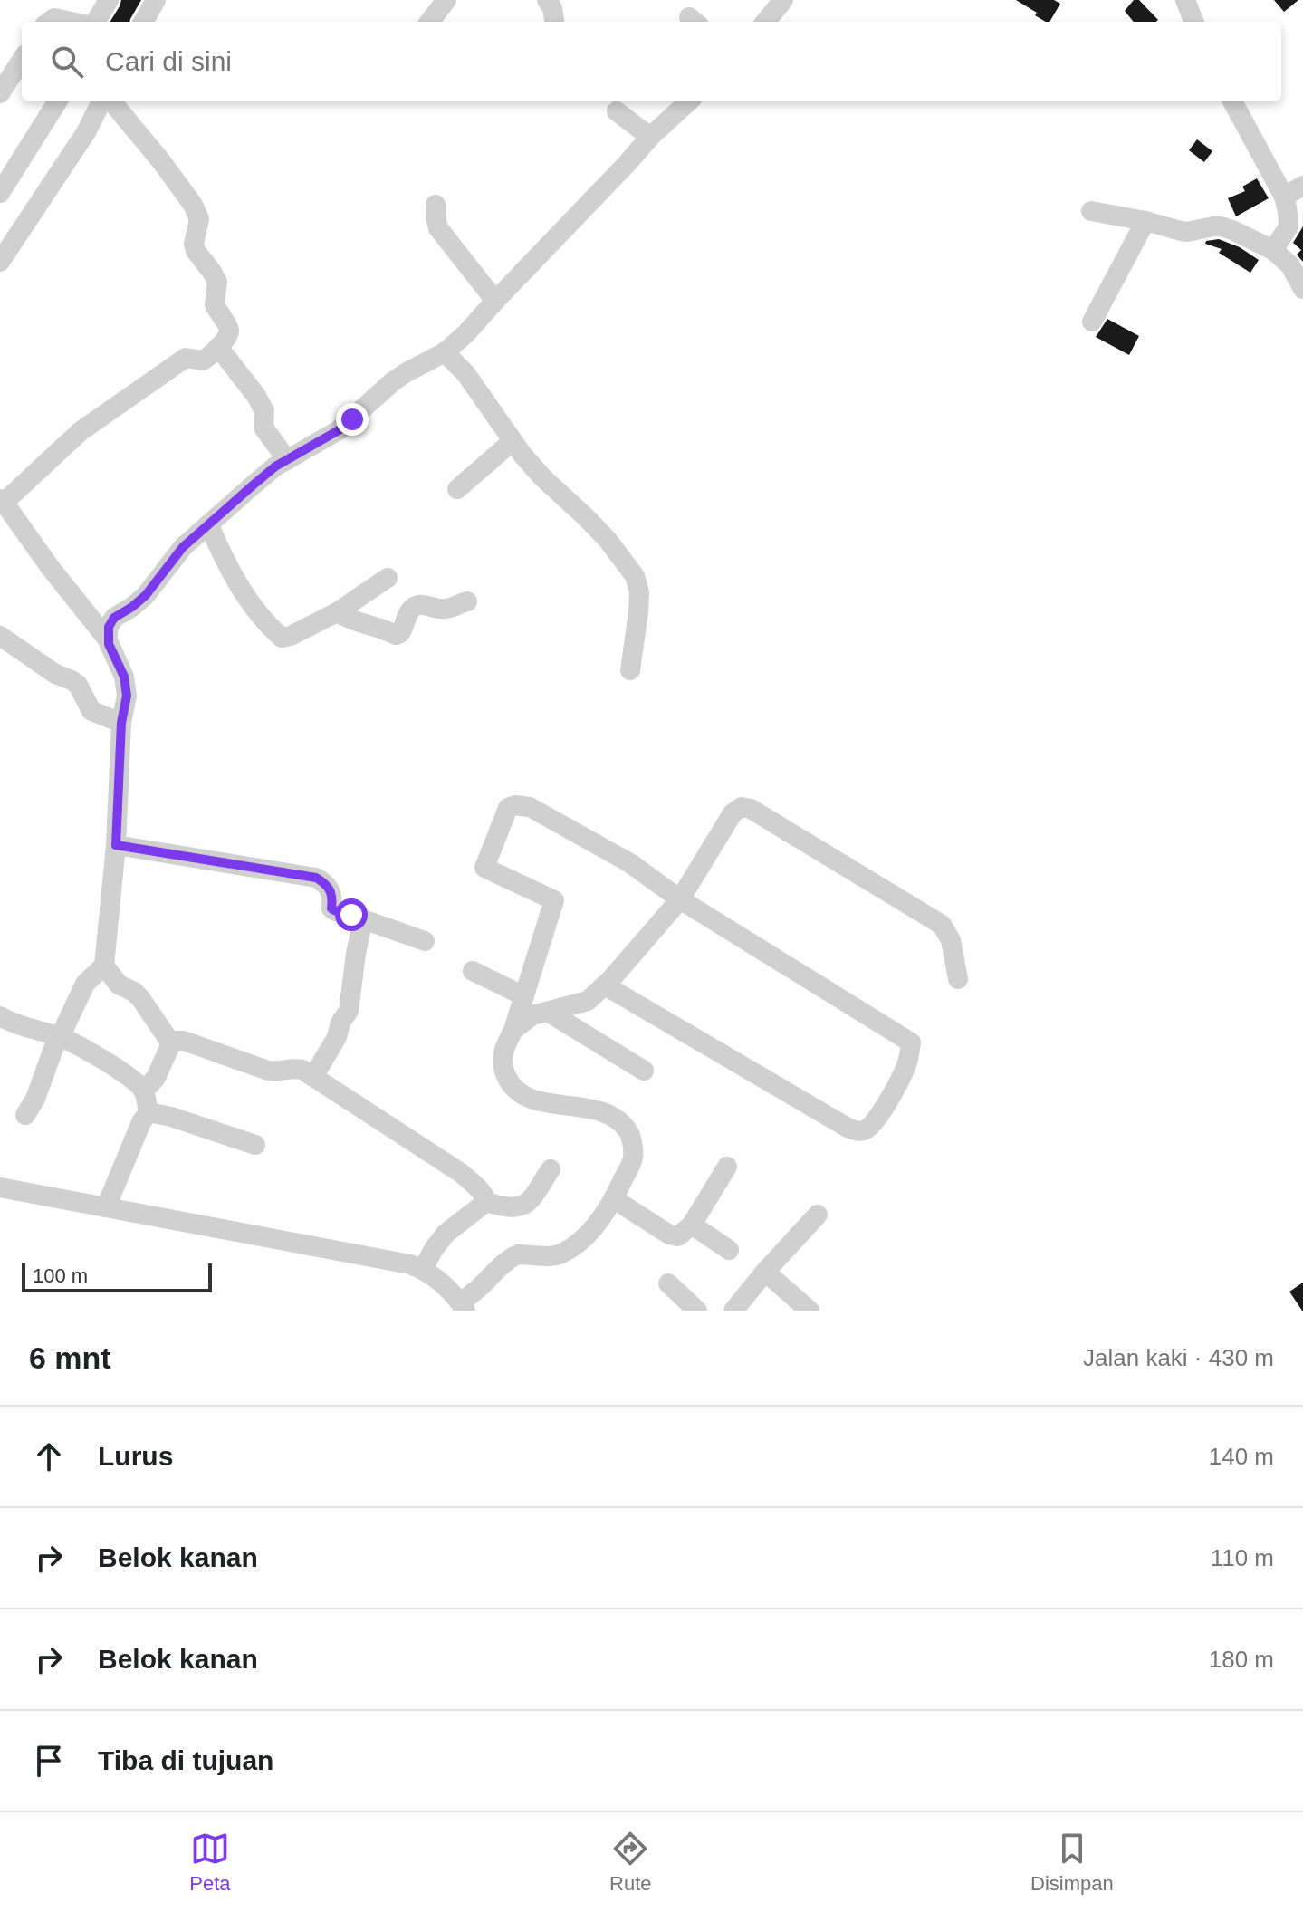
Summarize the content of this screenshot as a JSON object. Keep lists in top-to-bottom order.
{
  "scale_bar": "100 m",
  "page": {
    "search": "Cari di sini",
    "scale": "100 m",
    "heading": ["6 mnt", "Jalan kaki · 430 m"],
    "list": [
      ["Lurus", "140 m"],
      ["Belok kanan", "110 m"],
      ["Belok kanan", "180 m"],
      "Tiba di tujuan"
    ],
    "nav": ["Peta", "Rute", "Disimpan"]
  }
}
